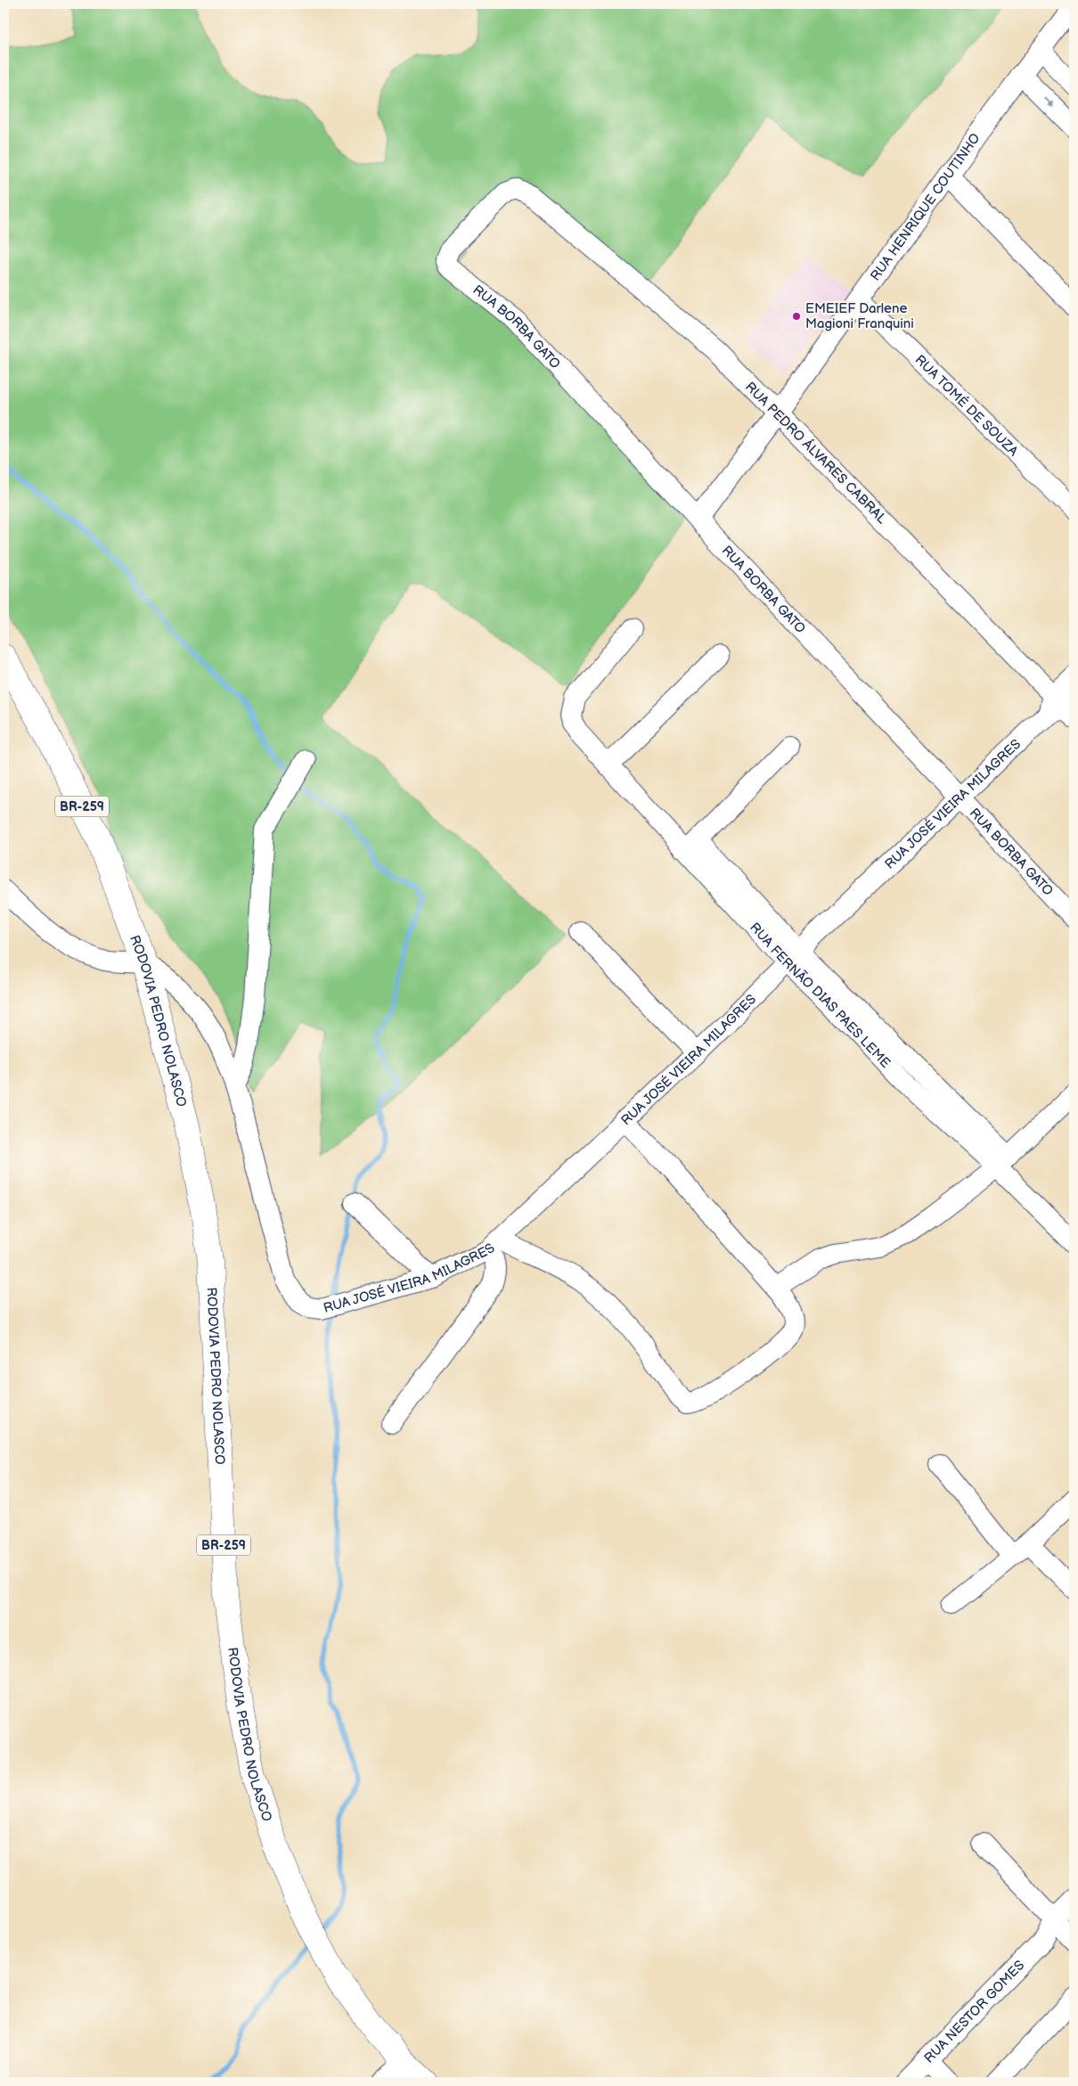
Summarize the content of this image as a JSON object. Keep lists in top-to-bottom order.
{
  "streets": {
    "highway": ["BR-259", "RODOVIA PEDRO NOLASCO"],
    "street": [
      "RUA HENRIQUE COUTINHO",
      "RUA BORBA GATO",
      "RUA TOMÉ DE SOUZA",
      "RUA PEDRO ÁLVARES CABRAL",
      "RUA JOSÉ VIEIRA MILAGRES",
      "RUA FERNÃO DIAS PAES LEME",
      "RUA NESTOR GOMES"
    ]
  },
  "crossings": [
    ["RUA HENRIQUE COUTINHO", "RUA BORBA GATO"],
    ["RUA HENRIQUE COUTINHO", "RUA TOMÉ DE SOUZA"],
    ["RUA HENRIQUE COUTINHO", "RUA PEDRO ÁLVARES CABRAL"],
    ["RUA BORBA GATO", "RUA PEDRO ÁLVARES CABRAL"],
    ["RUA BORBA GATO", "RUA JOSÉ VIEIRA MILAGRES"],
    ["RUA PEDRO ÁLVARES CABRAL", "RUA JOSÉ VIEIRA MILAGRES"],
    ["RUA JOSÉ VIEIRA MILAGRES", "RUA FERNÃO DIAS PAES LEME"],
    ["RUA JOSÉ VIEIRA MILAGRES", "RODOVIA PEDRO NOLASCO"]
  ],
  "places": ["EMEIEF Darlene Magioni Franquini"]
}
